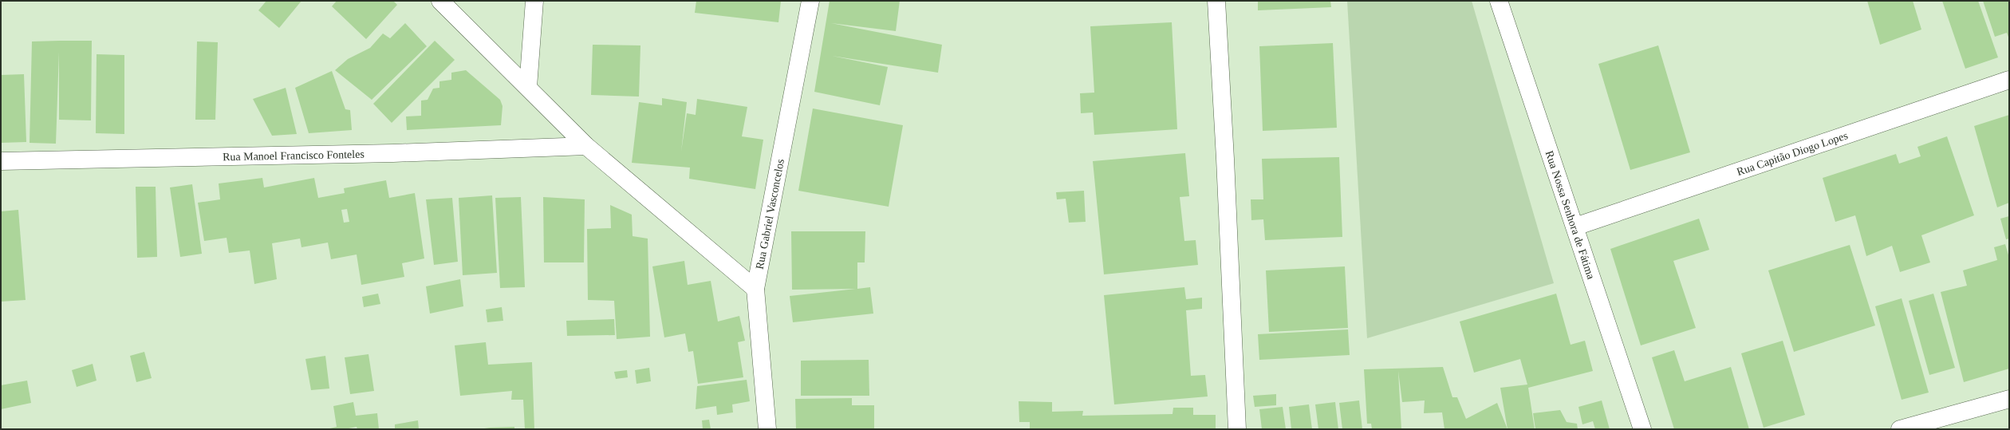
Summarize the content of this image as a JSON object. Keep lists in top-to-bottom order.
{
  "streets": {
    "street": [
      "Rua Capitão Diogo Lopes",
      "Rua Manoel Francisco Fonteles",
      "Rua Gabriel Vasconcelos",
      "Rua Nossa Senhora de Fátima"
    ]
  },
  "crossings": [
    ["Rua Capitão Diogo Lopes", "Rua Nossa Senhora de Fátima"]
  ]
}
